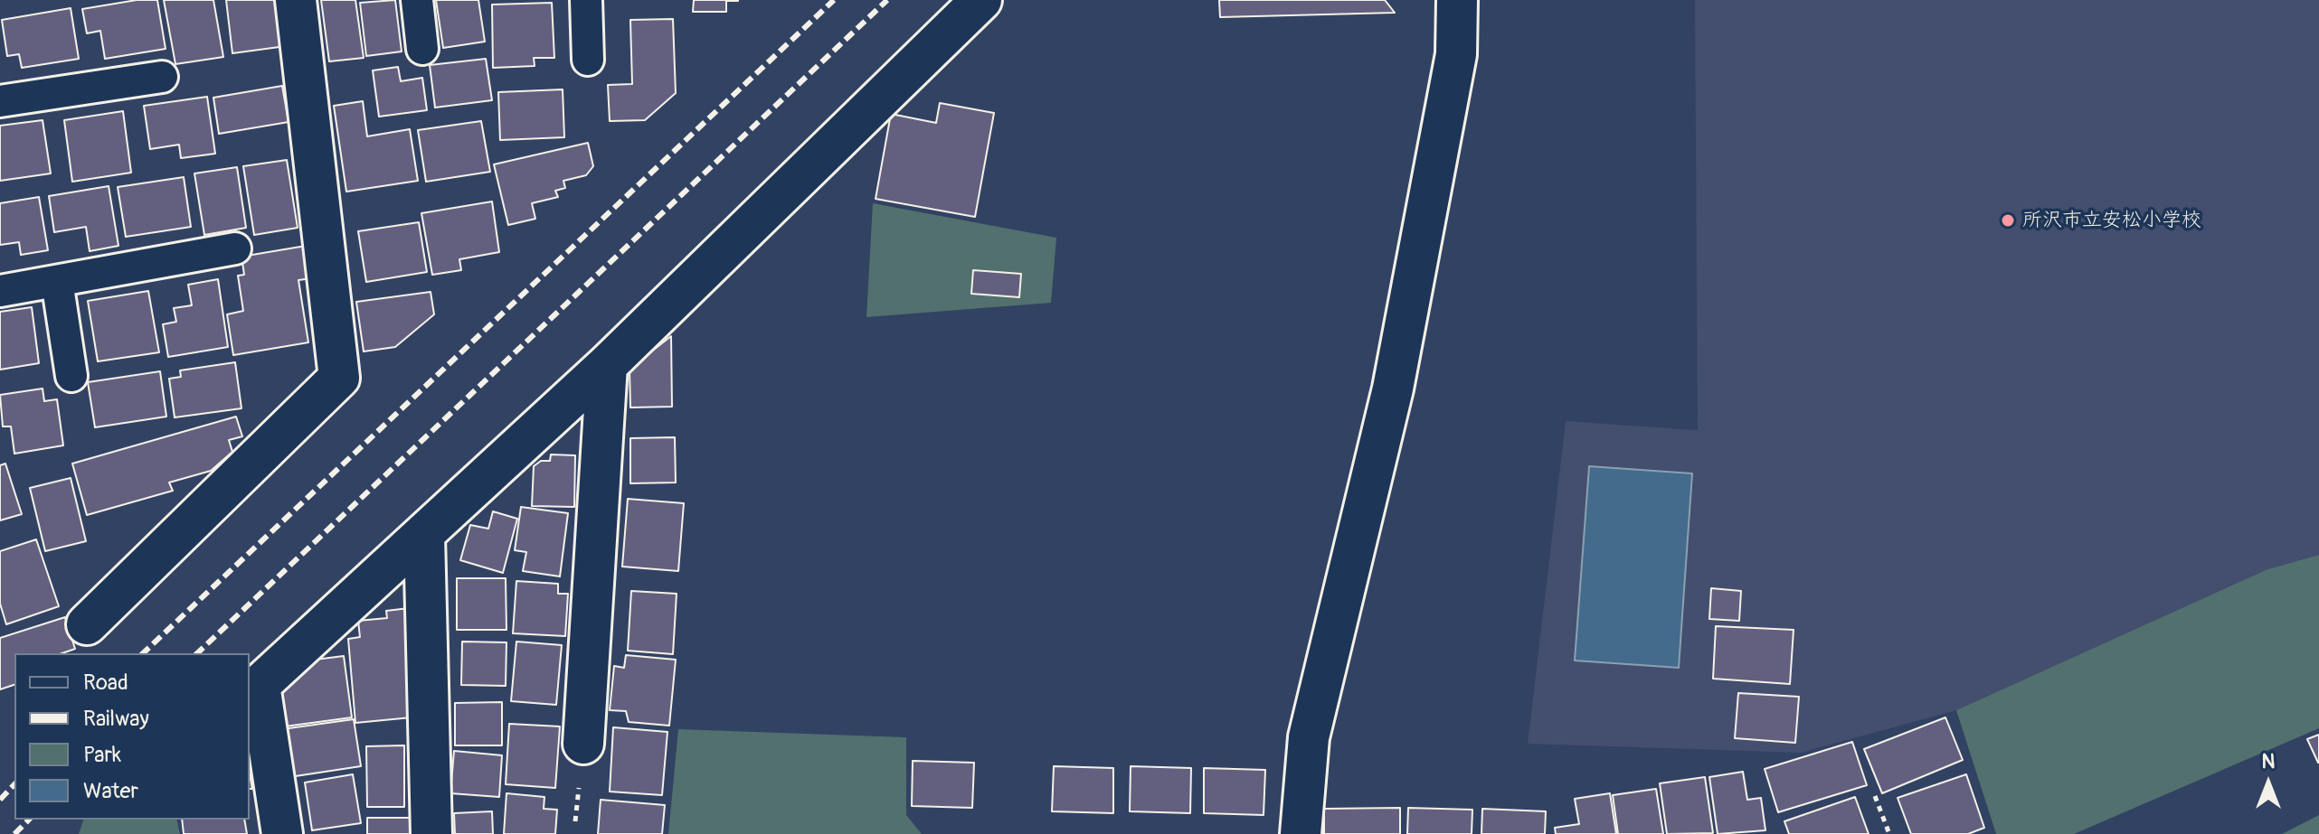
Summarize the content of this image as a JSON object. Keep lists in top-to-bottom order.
{
  "places": ["所沢市立安松小学校"],
  "legend": [
    "Road",
    "Railway",
    "Park",
    "Water"
  ],
  "north": "top"
}
